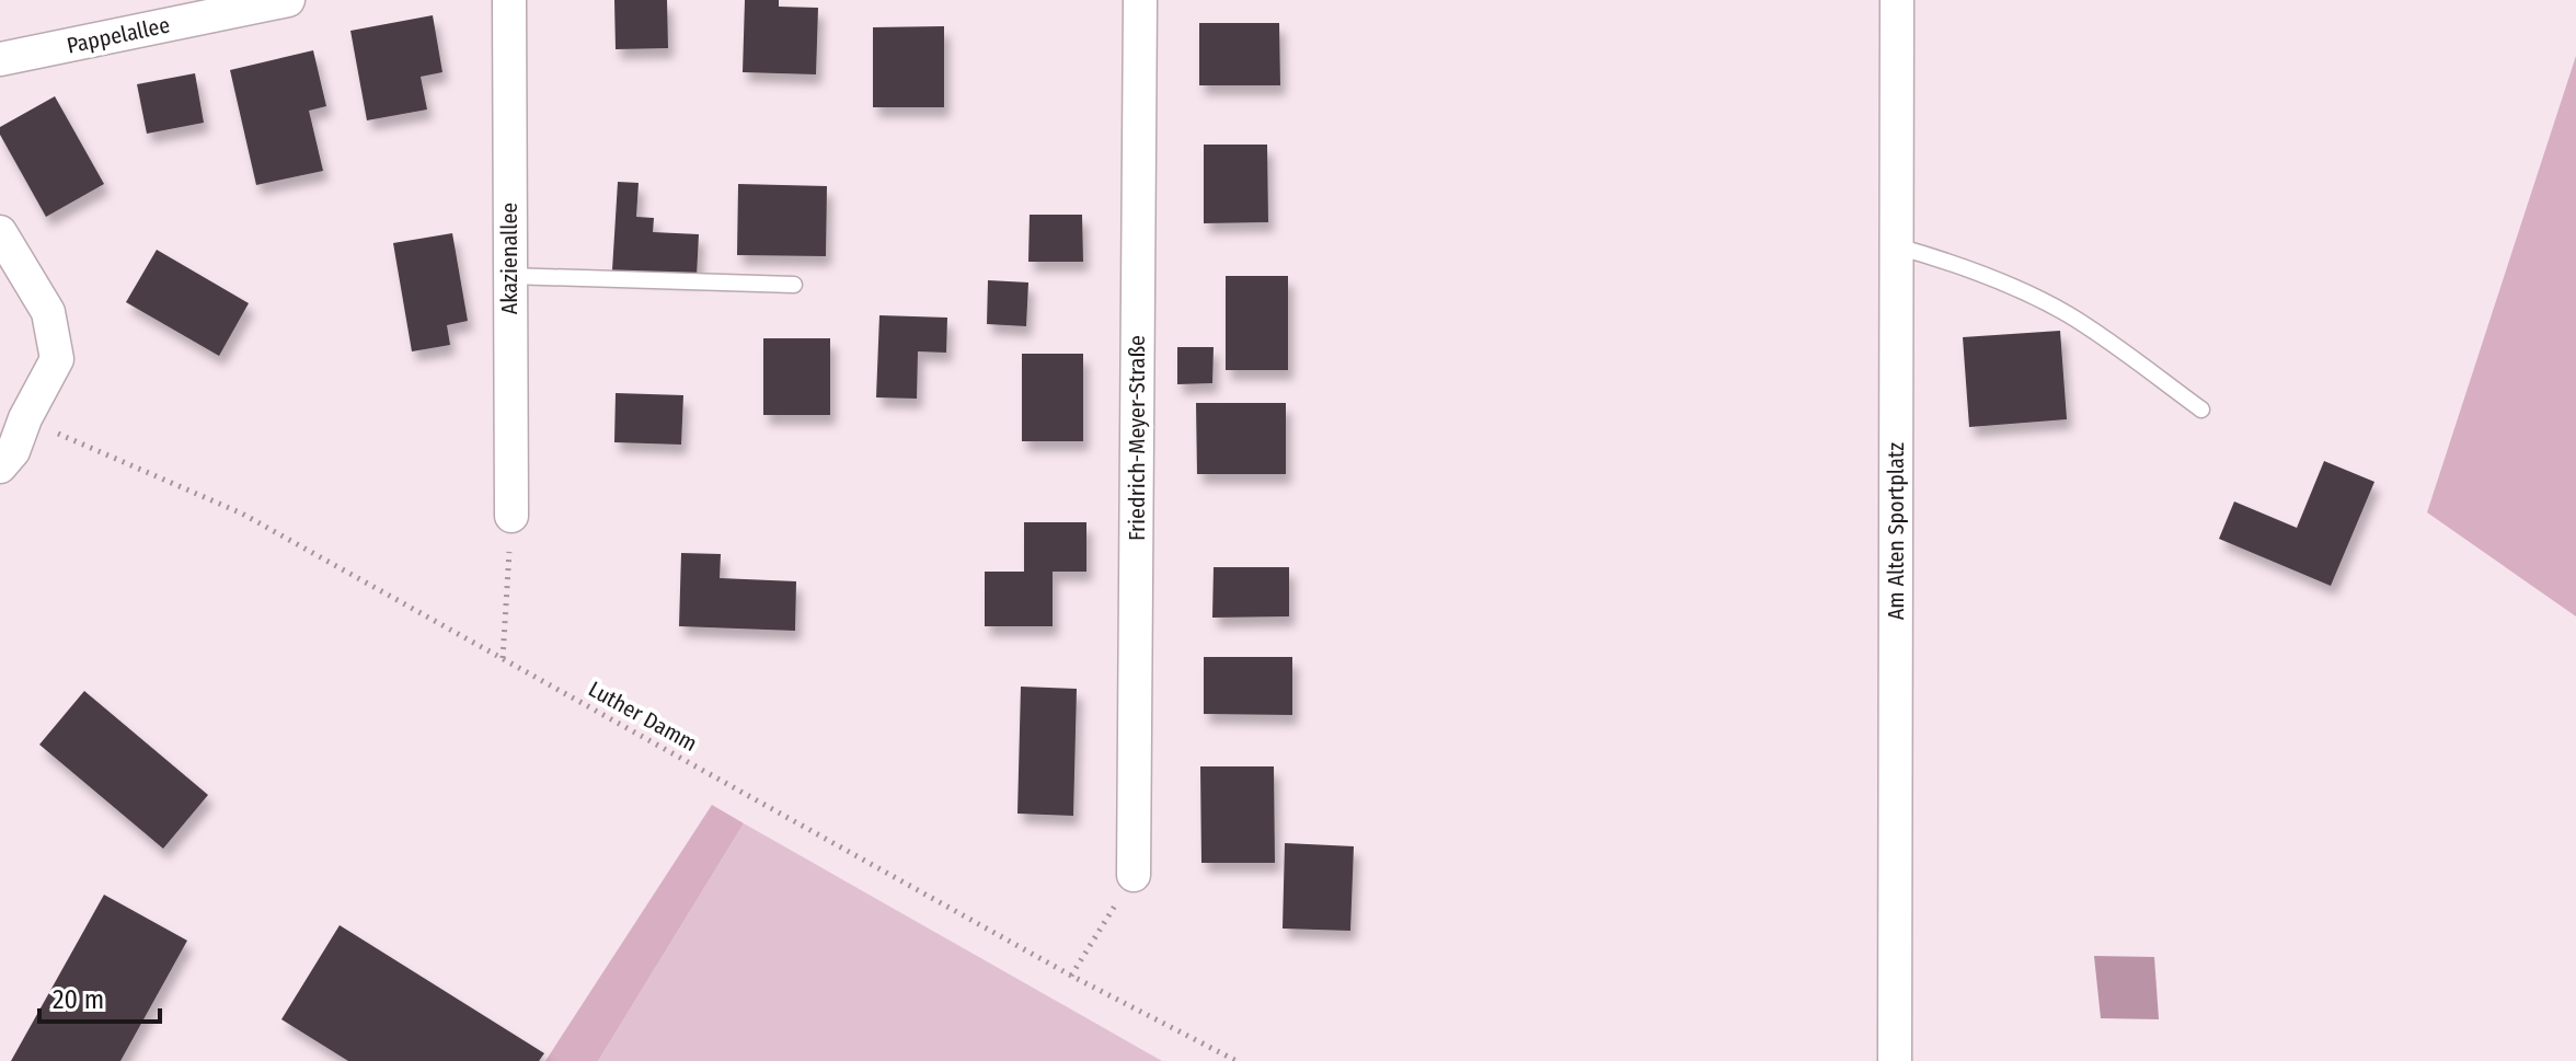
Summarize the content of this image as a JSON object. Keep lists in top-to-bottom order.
{
  "streets": {
    "street": [
      "Pappelallee",
      "Akazienallee",
      "Friedrich-Meyer-Straße",
      "Am Alten Sportplatz"
    ],
    "path": ["Luther Damm"]
  },
  "scale_bar": "20 m"
}
